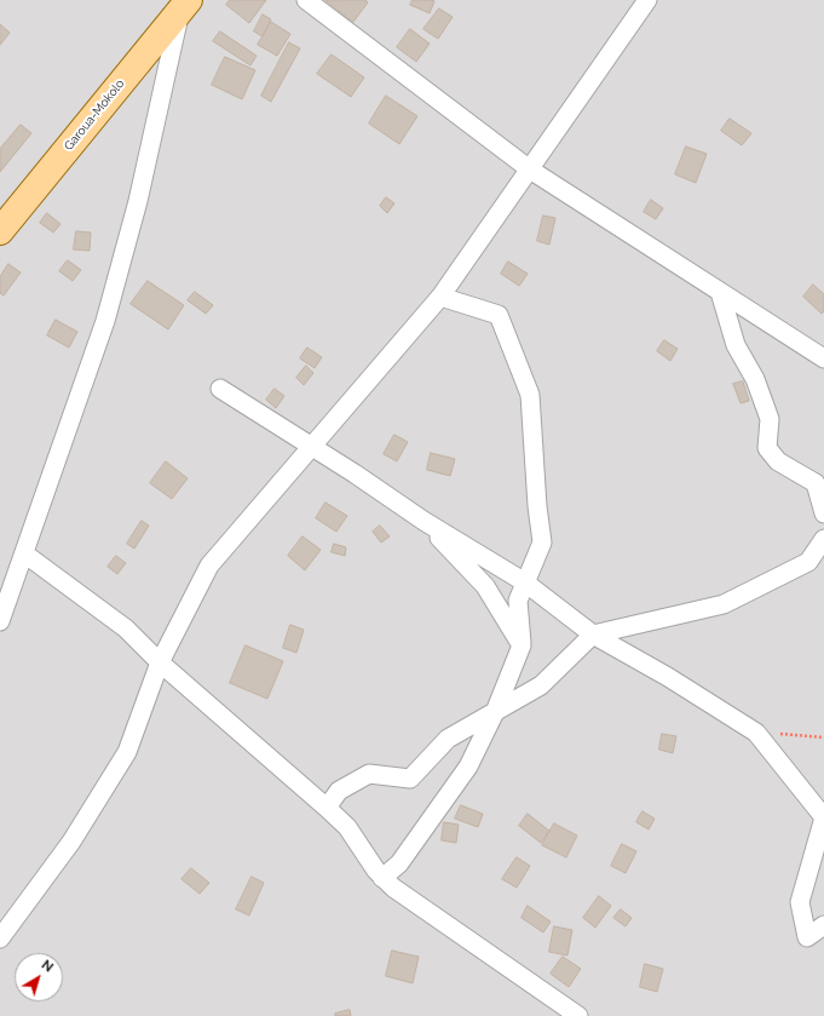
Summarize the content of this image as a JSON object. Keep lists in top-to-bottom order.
{
  "streets": {
    "main road": ["Garoua-Mokolo"]
  },
  "north": "top right"
}
